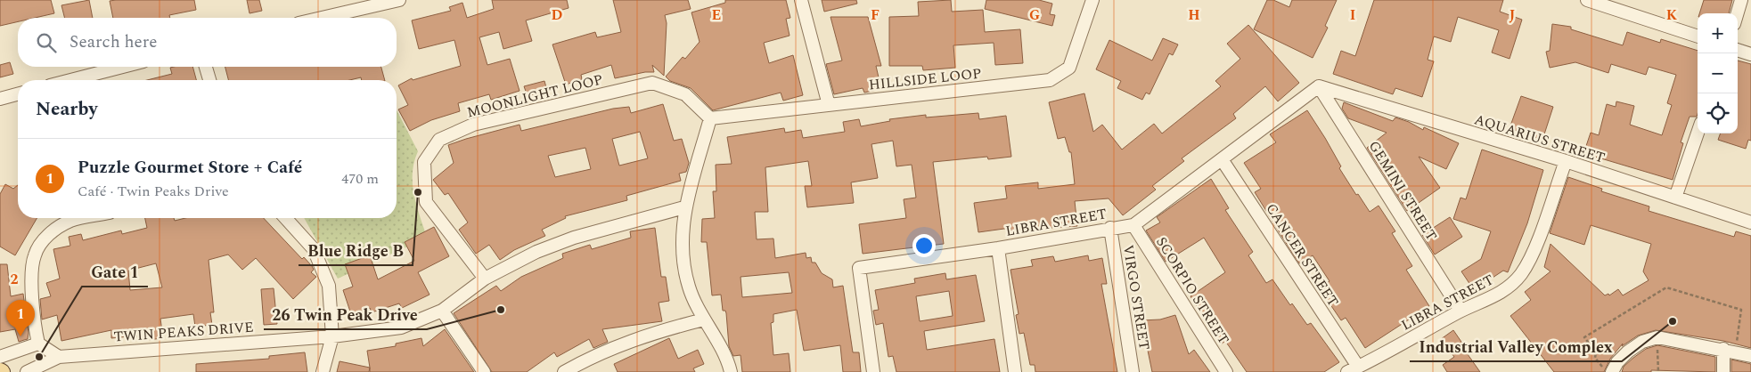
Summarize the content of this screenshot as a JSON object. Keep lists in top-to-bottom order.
{
  "streets": {
    "street": [
      "HILLSIDE LOOP",
      "MOONLIGHT LOOP",
      "AQUARIUS STREET",
      "GEMINI STREET",
      "LIBRA STREET",
      "CANCER STREET",
      "SCORPIO STREET",
      "VIRGO STREET",
      "TWIN PEAKS DRIVE"
    ]
  },
  "crossings": [
    ["HILLSIDE LOOP", "MOONLIGHT LOOP"],
    ["MOONLIGHT LOOP", "TWIN PEAKS DRIVE"],
    ["AQUARIUS STREET", "GEMINI STREET"],
    ["AQUARIUS STREET", "LIBRA STREET"],
    ["GEMINI STREET", "LIBRA STREET"],
    ["LIBRA STREET", "CANCER STREET"],
    ["LIBRA STREET", "SCORPIO STREET"],
    ["LIBRA STREET", "VIRGO STREET"]
  ],
  "places": [
    "Blue Ridge B",
    "26 Twin Peak Drive",
    "Industrial Valley Complex",
    "Gate 1"
  ],
  "page": {
    "map_buttons": ["+", "−"],
    "search": "Search here",
    "heading": "Nearby",
    "list": [
      {
        "mark": "1",
        "name": "Puzzle Gourmet Store + Café",
        "note": "Café · Twin Peaks Drive",
        "value": "470 m"
      }
    ],
    "pins": "1"
  },
  "grid": {
    "columns": [
      "D",
      "E",
      "F",
      "G",
      "H",
      "I",
      "J",
      "K"
    ],
    "rows": ["2"]
  }
}
